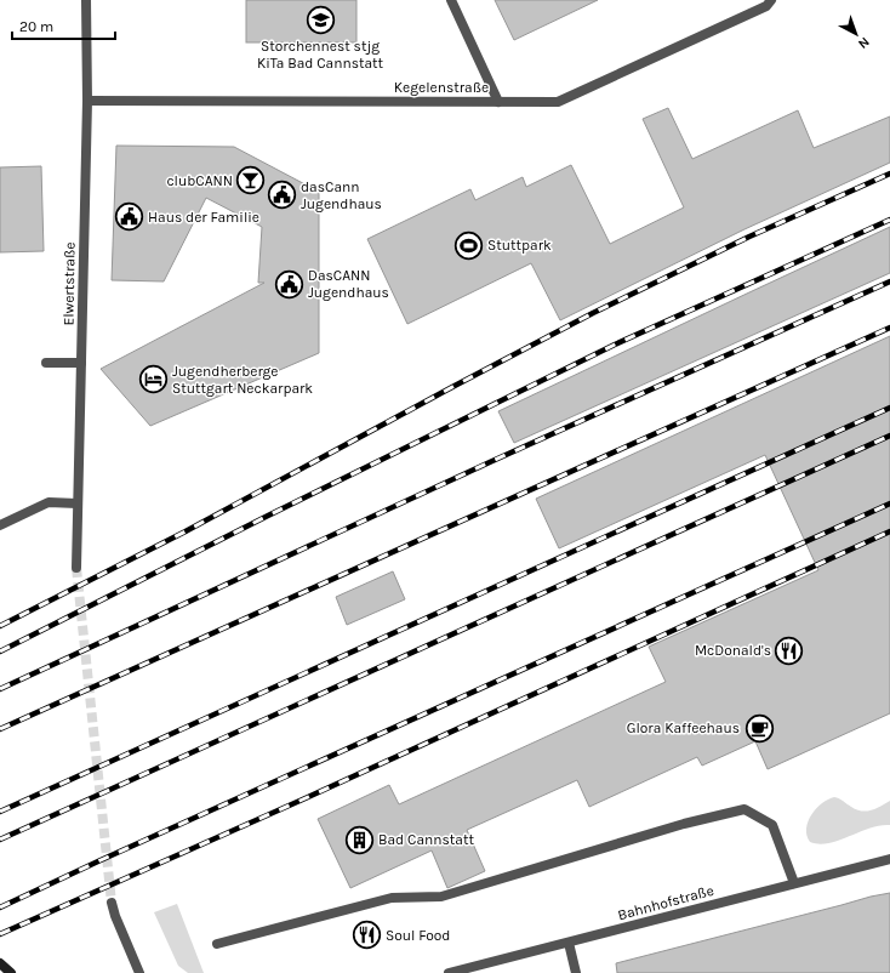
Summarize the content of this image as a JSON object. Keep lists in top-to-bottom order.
{
  "streets": {
    "street": ["Kegelenstraße", "Elwertstraße", "Bahnhofstraße"]
  },
  "crossings": [
    ["Kegelenstraße", "Elwertstraße"]
  ],
  "places": {
    "school or university": ["Storchennest stjg KiTa Bad Cannstatt"],
    "bar": ["clubCANN"],
    "public building": ["dasCann Jugendhaus", "Haus der Familie", "DasCANN Jugendhaus"],
    "sports": ["Stuttpark"],
    "hotel": ["Jugendherberge Stuttgart Neckarpark"],
    "restaurant": ["McDonald's", "Soul Food"],
    "cafe": ["Glora Kaffeehaus"],
    "building": ["Bad Cannstatt"]
  },
  "scale_bar": "20 m",
  "north": "bottom right"
}
